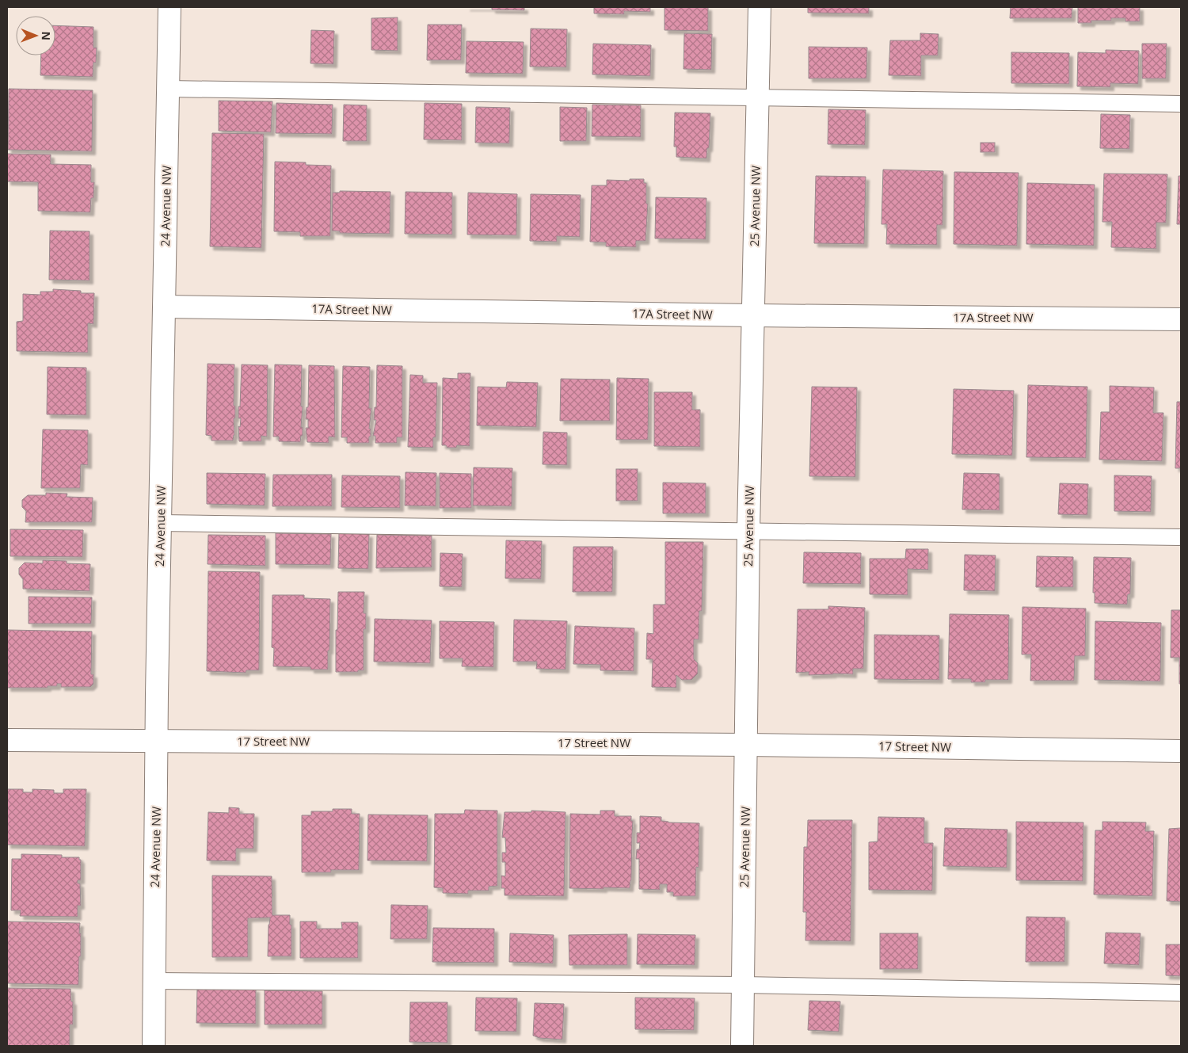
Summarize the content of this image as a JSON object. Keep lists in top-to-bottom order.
{
  "streets": {
    "street": [
      "24 Avenue NW",
      "25 Avenue NW",
      "17A Street NW",
      "17 Street NW"
    ]
  },
  "crossings": [
    ["24 Avenue NW", "17A Street NW"],
    ["24 Avenue NW", "17 Street NW"],
    ["25 Avenue NW", "17A Street NW"],
    ["25 Avenue NW", "17 Street NW"]
  ],
  "north": "right"
}
